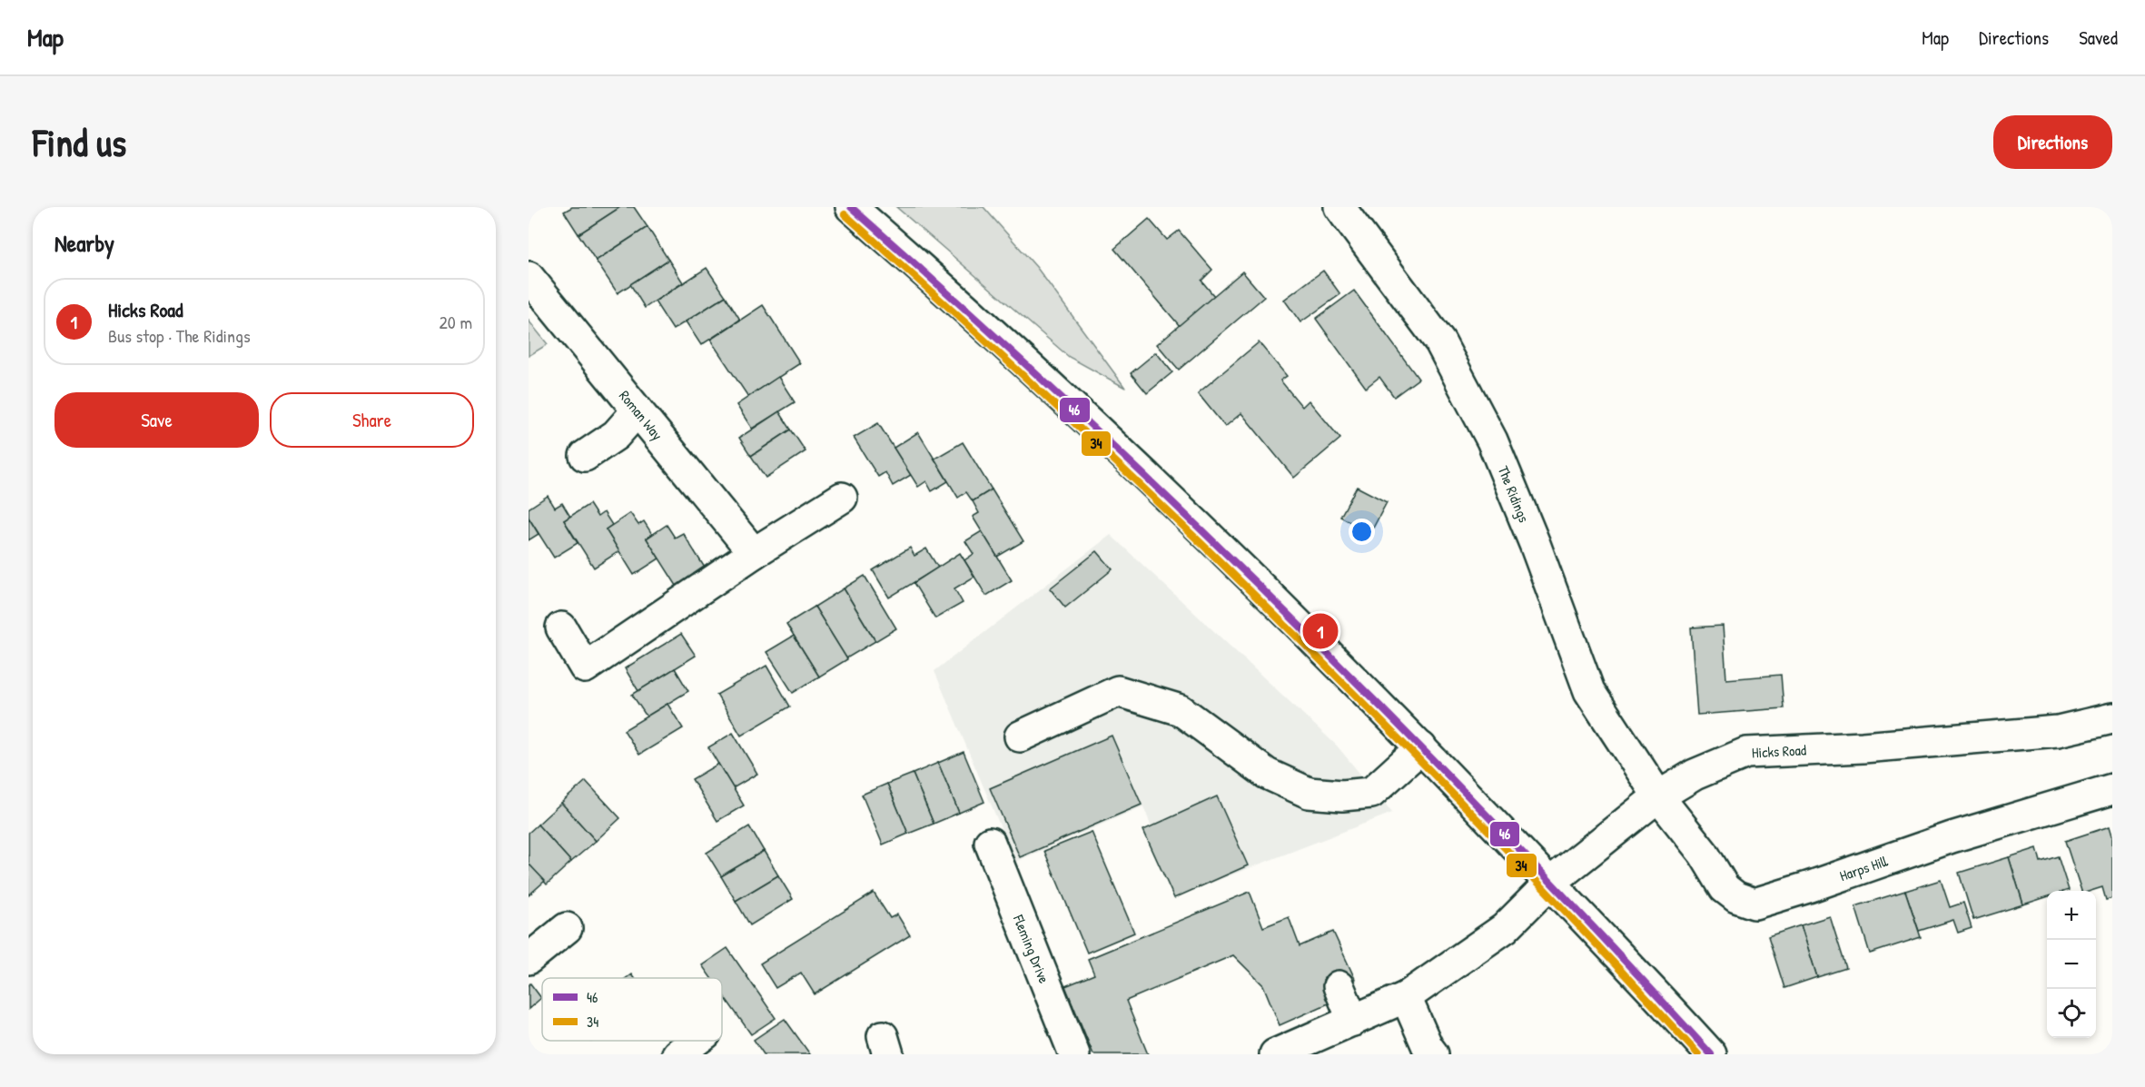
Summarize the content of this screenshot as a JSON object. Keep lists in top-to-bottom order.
{
  "streets": {
    "street": [
      "Roman Way",
      "The Ridings",
      "Hicks Road",
      "Harps Hill",
      "Fleming Drive"
    ]
  },
  "crossings": [
    ["The Ridings", "Hicks Road"],
    ["The Ridings", "Harps Hill"],
    ["Hicks Road", "Harps Hill"]
  ],
  "lines": ["transit line 46", "transit line 34"],
  "legend": ["46", "34"],
  "page": {
    "header": "Map",
    "nav": ["Map", "Directions", "Saved"],
    "buttons": [
      "Directions",
      ["Save", "Share"]
    ],
    "title": "Find us",
    "heading": "Nearby",
    "list": [
      {
        "mark": "1",
        "name": "Hicks Road",
        "note": "Bus stop · The Ridings",
        "value": "20 m"
      }
    ],
    "pins": "1",
    "map_buttons": ["+", "−"]
  }
}
